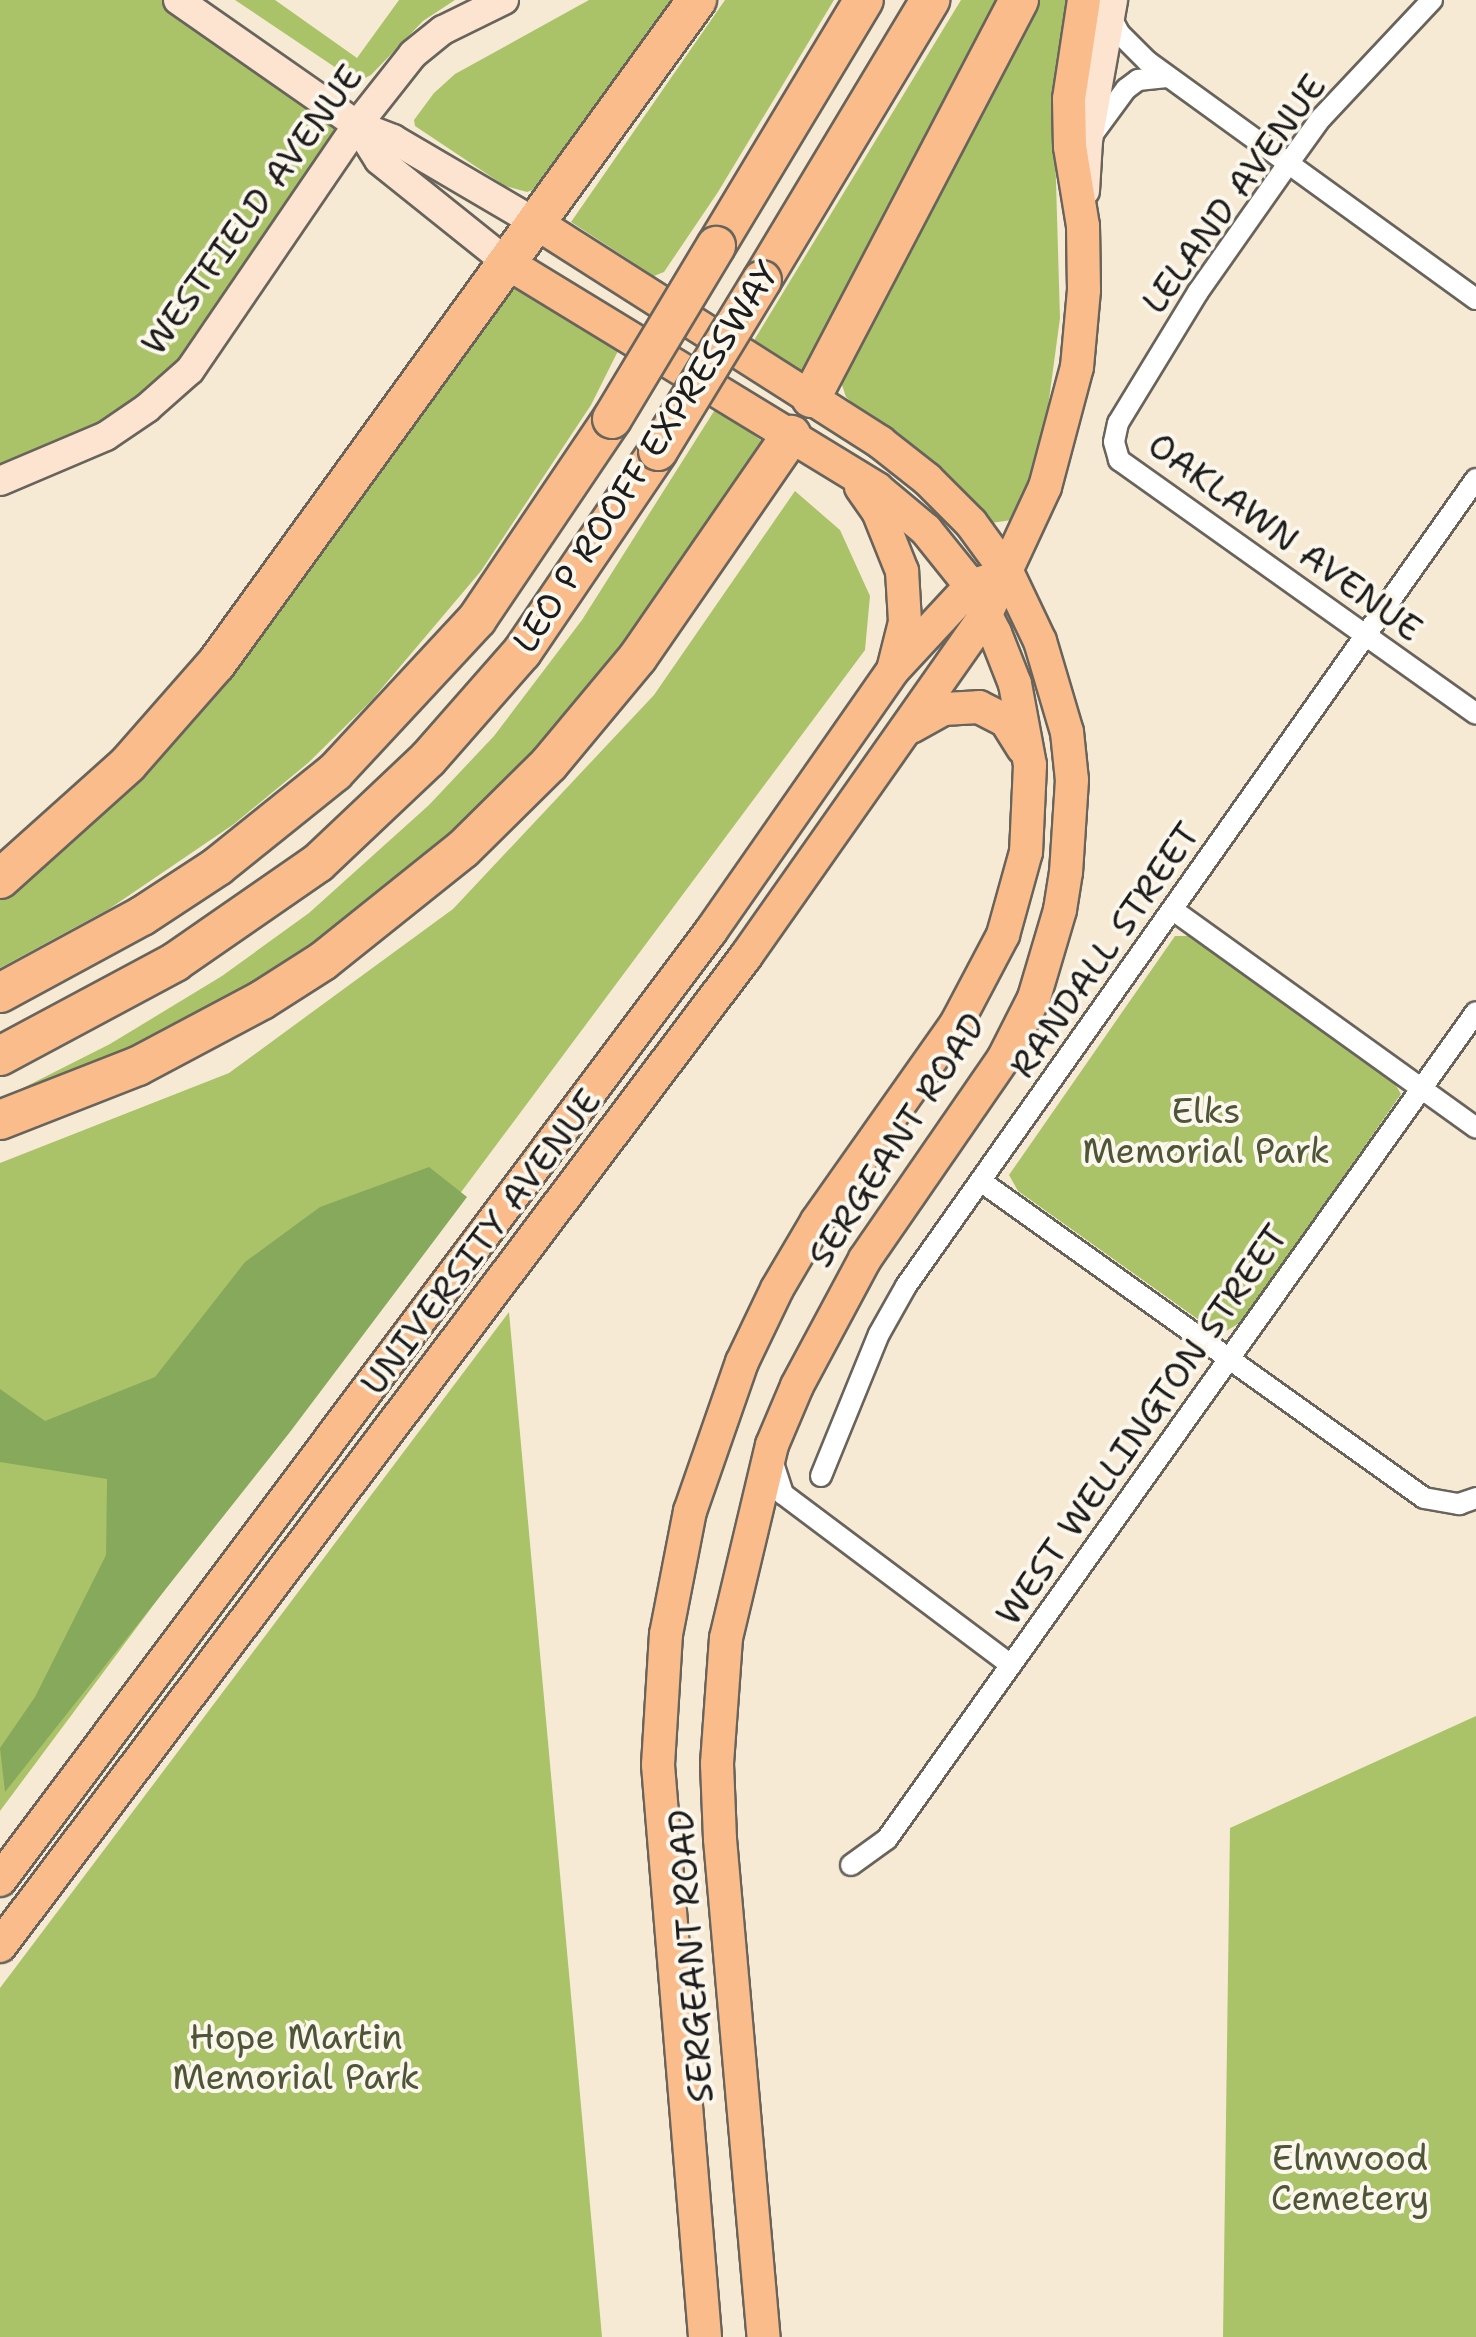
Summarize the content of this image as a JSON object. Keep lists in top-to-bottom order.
{
  "streets": {
    "highway": ["LEO P ROOFF EXPRESSWAY"],
    "main road": ["SERGEANT ROAD", "UNIVERSITY AVENUE"],
    "street": [
      "LELAND AVENUE",
      "WESTFIELD AVENUE",
      "OAKLAWN AVENUE",
      "RANDALL STREET",
      "WEST WELLINGTON STREET"
    ]
  },
  "crossings": [
    ["LELAND AVENUE", "OAKLAWN AVENUE"],
    ["OAKLAWN AVENUE", "RANDALL STREET"],
    ["SERGEANT ROAD", "UNIVERSITY AVENUE"]
  ],
  "parks": ["Elks Memorial Park", "Hope Martin Memorial Park", "Elmwood Cemetery"]
}
